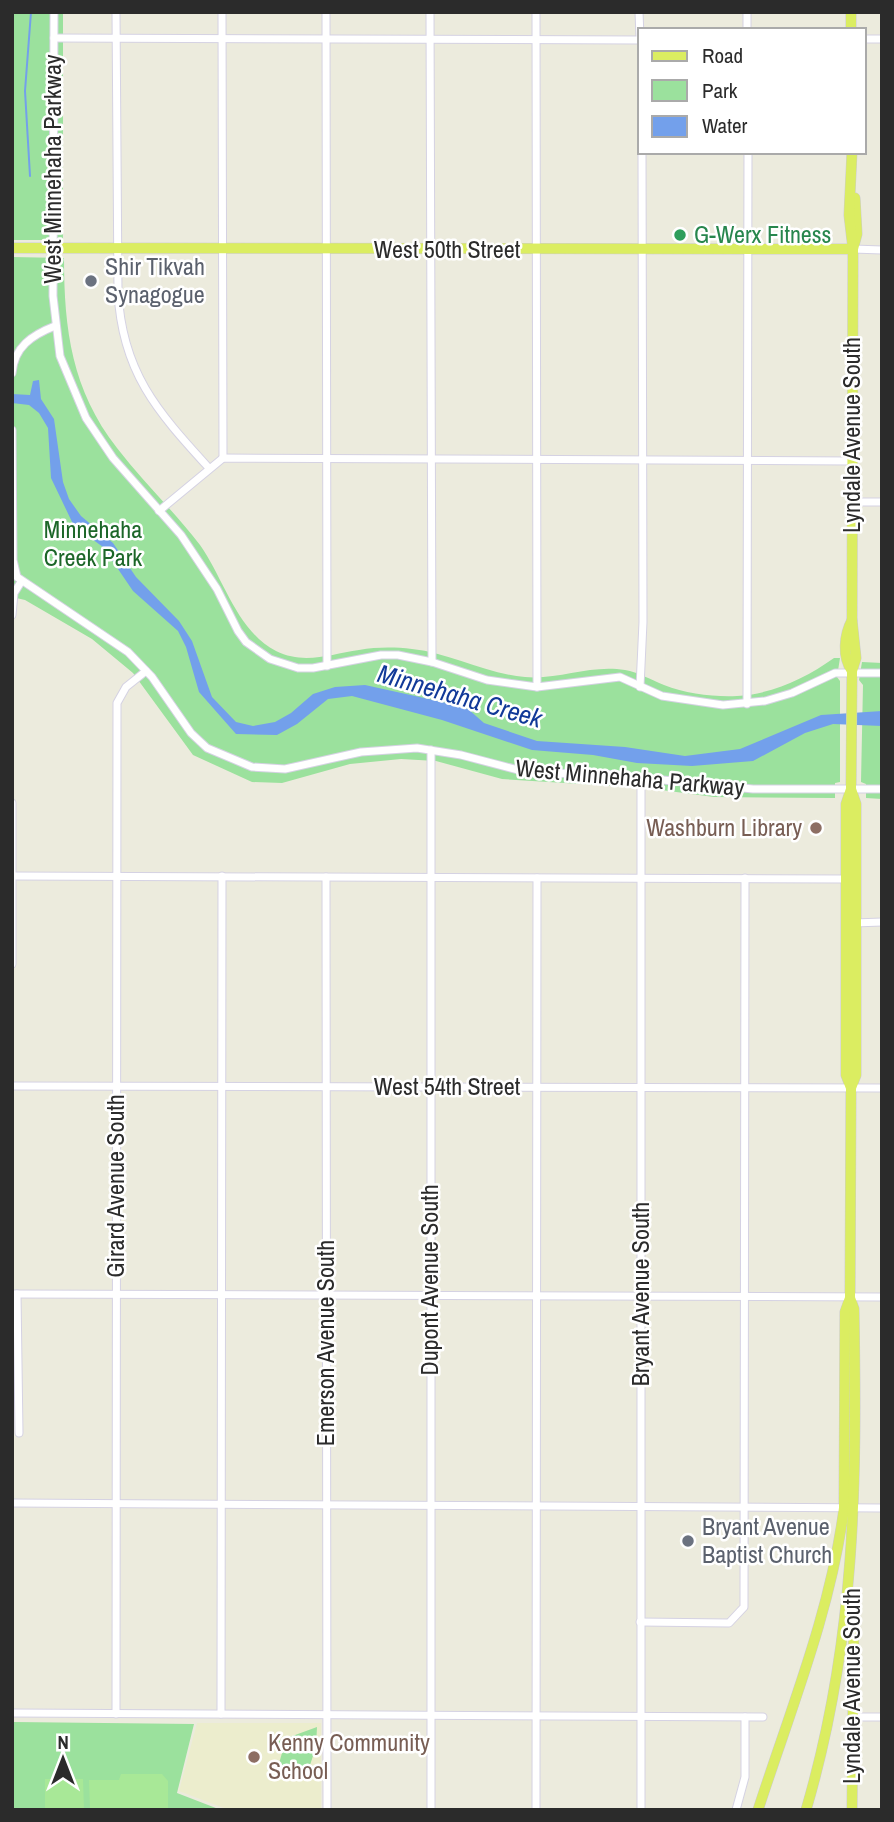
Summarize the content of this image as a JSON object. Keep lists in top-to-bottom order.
{
  "streets": {
    "main road": ["West 50th Street", "Lyndale Avenue South"],
    "street": [
      "West Minnehaha Parkway",
      "West 54th Street",
      "Girard Avenue South",
      "Dupont Avenue South",
      "Bryant Avenue South",
      "Emerson Avenue South"
    ]
  },
  "crossings": [
    ["West Minnehaha Parkway", "West 50th Street"],
    ["West Minnehaha Parkway", "Lyndale Avenue South"],
    ["West Minnehaha Parkway", "Girard Avenue South"],
    ["West Minnehaha Parkway", "Dupont Avenue South"],
    ["West Minnehaha Parkway", "Bryant Avenue South"],
    ["West 50th Street", "Lyndale Avenue South"],
    ["Lyndale Avenue South", "West 54th Street"],
    ["West 54th Street", "Girard Avenue South"],
    ["West 54th Street", "Dupont Avenue South"],
    ["West 54th Street", "Bryant Avenue South"],
    ["West 54th Street", "Emerson Avenue South"]
  ],
  "water": ["Minnehaha Creek"],
  "parks": ["Minnehaha Creek Park"],
  "places": [
    "G-Werx Fitness",
    "Shir Tikvah Synagogue",
    "Washburn Library",
    "Bryant Avenue Baptist Church",
    "Kenny Community School"
  ],
  "legend": ["Road", "Park", "Water"],
  "north": "top"
}
